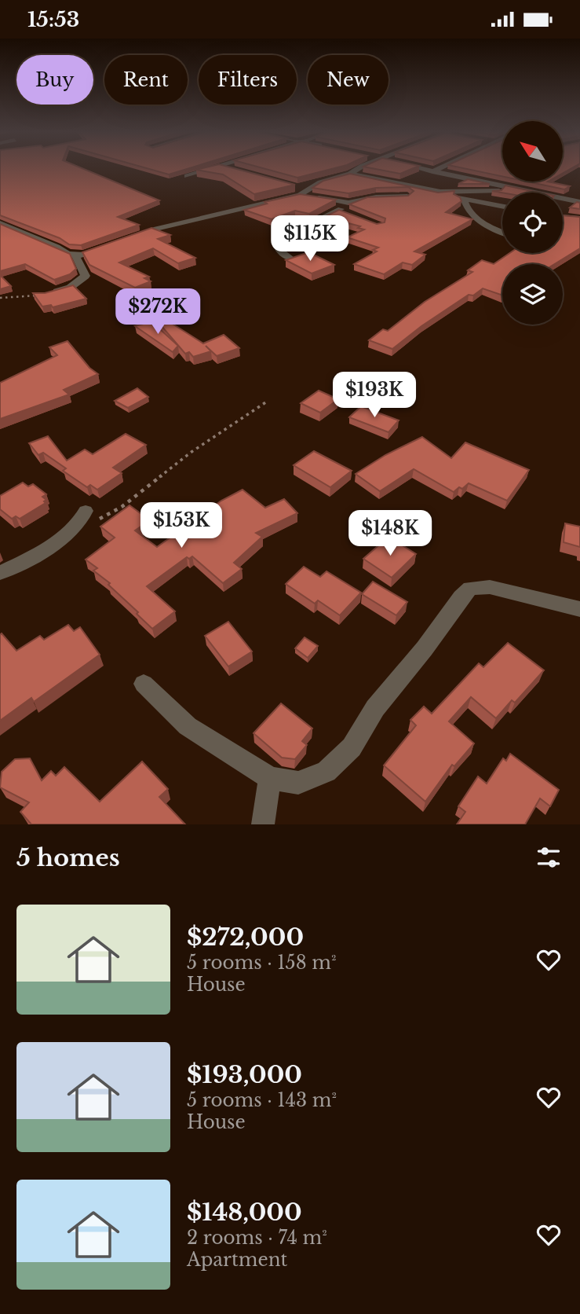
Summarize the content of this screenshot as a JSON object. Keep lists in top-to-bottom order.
{
  "north": "top left",
  "page": {
    "status": "15:53",
    "chip": [
      "Buy",
      "Rent",
      "Filters",
      "New"
    ],
    "price": [
      "$115K",
      "$272K",
      "$193K",
      "$153K",
      "$148K"
    ],
    "heading": "5 homes",
    "list": [
      {
        "name": "$272,000",
        "note": "5 rooms · 158 m² · House"
      },
      {
        "name": "$193,000",
        "note": "5 rooms · 143 m² · House"
      },
      {
        "name": "$148,000",
        "note": "2 rooms · 74 m² · Apartment"
      }
    ]
  }
}
